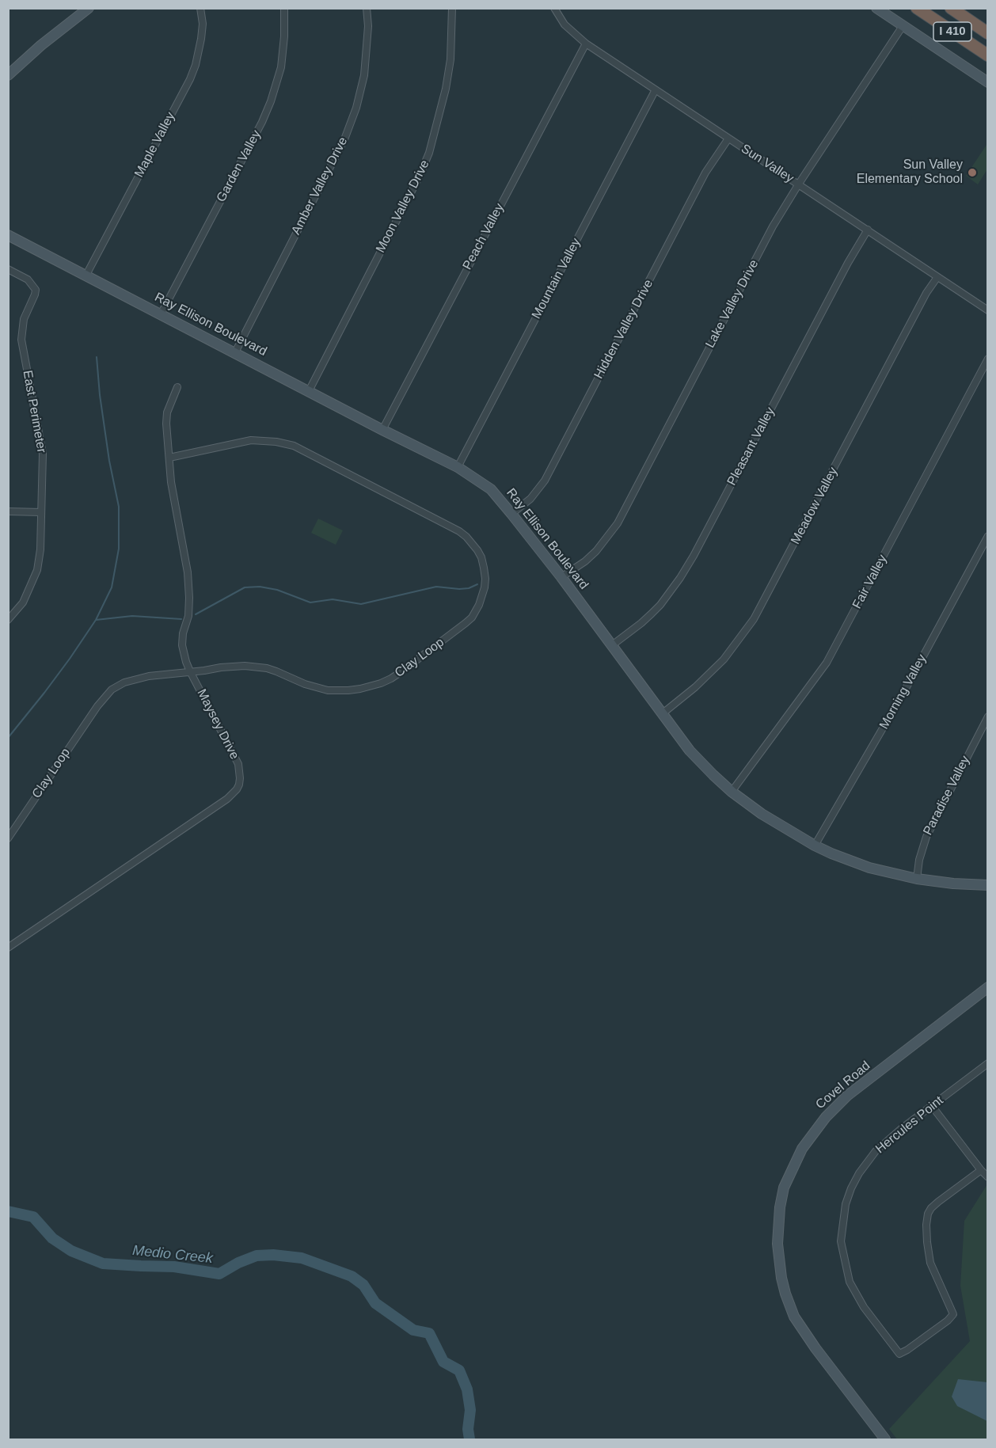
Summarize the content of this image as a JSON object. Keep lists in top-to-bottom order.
{
  "streets": {
    "highway": ["I 410"],
    "street": [
      "Maple Valley",
      "Sun Valley",
      "Garden Valley",
      "Amber Valley Drive",
      "Moon Valley Drive",
      "Peach Valley",
      "Mountain Valley",
      "Lake Valley Drive",
      "Ray Ellison Boulevard",
      "Hidden Valley Drive",
      "East Perimeter",
      "Pleasant Valley",
      "Meadow Valley",
      "Fair Valley",
      "Clay Loop",
      "Morning Valley",
      "Maysey Drive",
      "Paradise Valley",
      "Covel Road",
      "Hercules Point"
    ]
  },
  "crossings": [
    ["Maple Valley", "Ray Ellison Boulevard"],
    ["Sun Valley", "Peach Valley"],
    ["Sun Valley", "Mountain Valley"],
    ["Sun Valley", "Lake Valley Drive"],
    ["Sun Valley", "Hidden Valley Drive"],
    ["Sun Valley", "Pleasant Valley"],
    ["Sun Valley", "Meadow Valley"],
    ["Garden Valley", "Ray Ellison Boulevard"],
    ["Amber Valley Drive", "Ray Ellison Boulevard"],
    ["Moon Valley Drive", "Ray Ellison Boulevard"],
    ["Peach Valley", "Ray Ellison Boulevard"],
    ["Mountain Valley", "Ray Ellison Boulevard"],
    ["Lake Valley Drive", "Ray Ellison Boulevard"],
    ["Ray Ellison Boulevard", "Hidden Valley Drive"],
    ["Ray Ellison Boulevard", "Pleasant Valley"],
    ["Ray Ellison Boulevard", "Meadow Valley"],
    ["Ray Ellison Boulevard", "Fair Valley"],
    ["Ray Ellison Boulevard", "Morning Valley"],
    ["Ray Ellison Boulevard", "Paradise Valley"],
    ["Clay Loop", "Maysey Drive"]
  ],
  "water": ["Medio Creek"],
  "places": ["Sun Valley Elementary School"]
}
